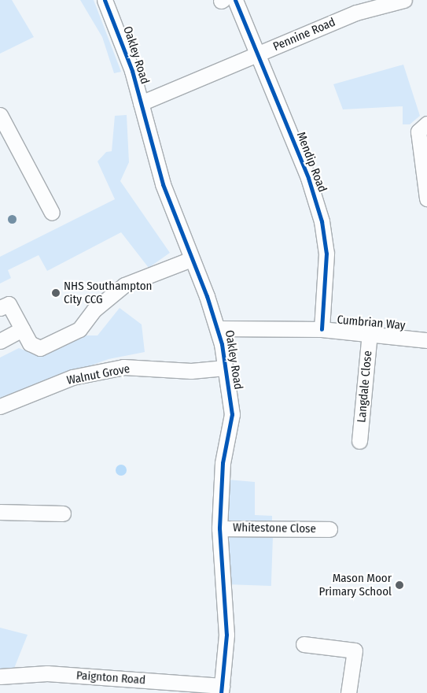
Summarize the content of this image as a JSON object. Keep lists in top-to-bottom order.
{
  "streets": {
    "street": [
      "Pennine Road",
      "Oakley Road",
      "Mendip Road",
      "Cumbrian Way",
      "Walnut Grove",
      "Langdale Close",
      "Whitestone Close",
      "Paignton Road"
    ]
  },
  "crossings": [
    ["Pennine Road", "Oakley Road"],
    ["Pennine Road", "Mendip Road"],
    ["Oakley Road", "Cumbrian Way"],
    ["Oakley Road", "Walnut Grove"],
    ["Oakley Road", "Whitestone Close"],
    ["Oakley Road", "Paignton Road"],
    ["Mendip Road", "Cumbrian Way"],
    ["Cumbrian Way", "Langdale Close"]
  ],
  "places": ["NHS Southampton City CCG", "Mason Moor Primary School"]
}
